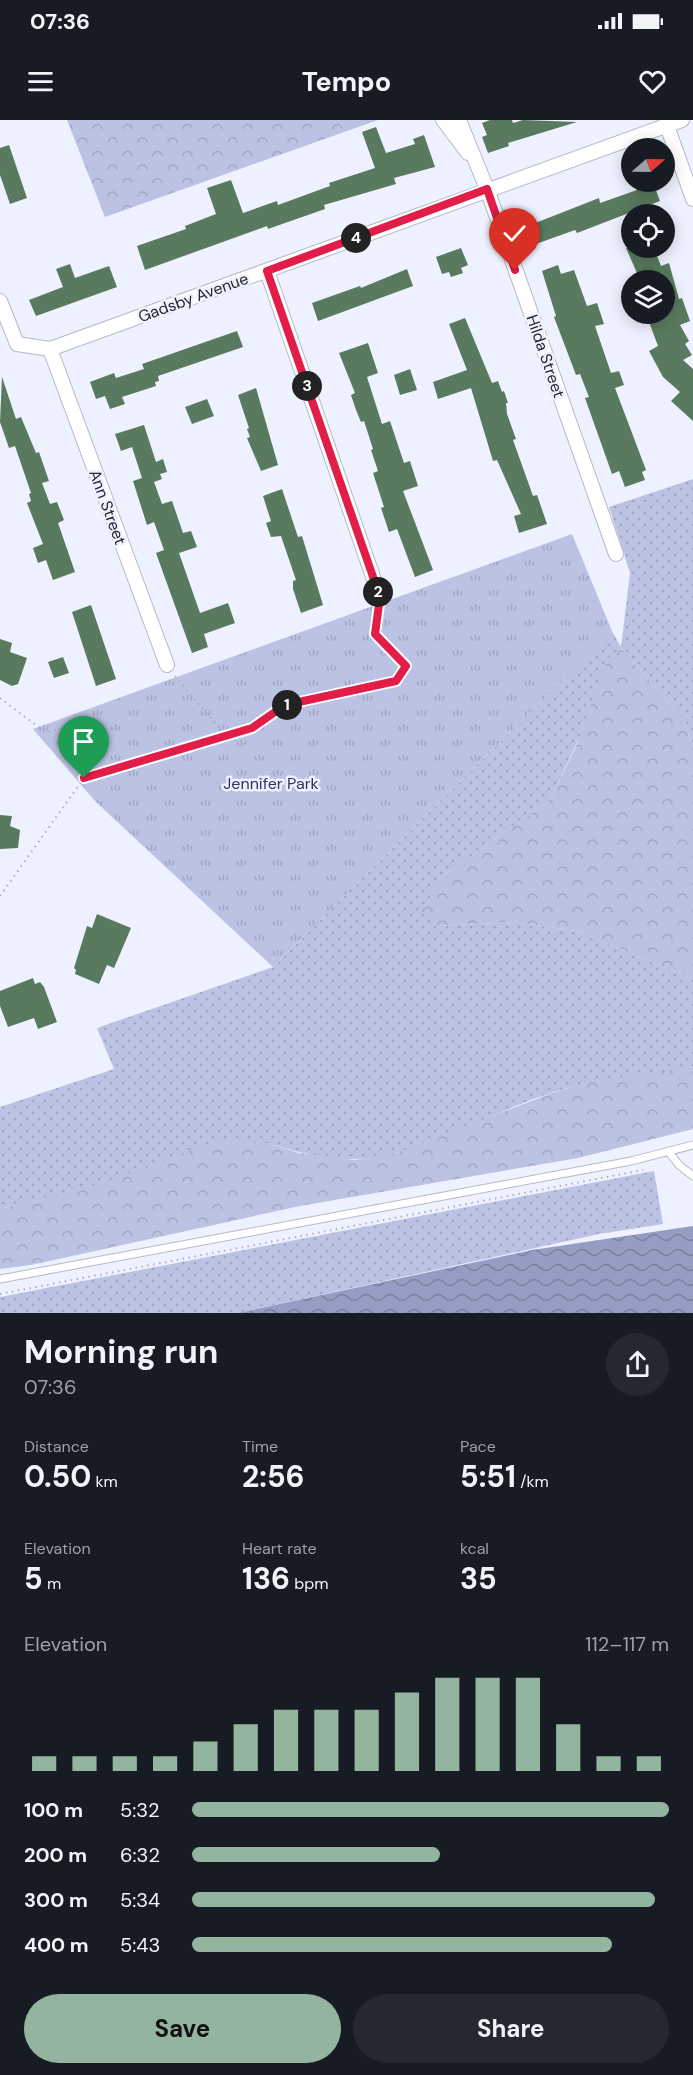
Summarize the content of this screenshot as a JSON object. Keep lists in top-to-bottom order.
{
  "streets": {
    "street": ["Gadsby Avenue", "Hilda Street", "Ann Street"]
  },
  "crossings": [
    ["Gadsby Avenue", "Hilda Street"],
    ["Gadsby Avenue", "Ann Street"]
  ],
  "parks": ["Jennifer Park"],
  "north": "right",
  "page": {
    "status": "07:36",
    "header": "Tempo",
    "pins": [
      "4",
      "3",
      "2",
      "1"
    ],
    "heading": ["Morning run", "07:36"],
    "stats": [
      ["Distance", "0.50 km"],
      ["Time", "2:56"],
      ["Pace", "5:51 /km"],
      ["Elevation", "5 m"],
      ["Heart rate", "136 bpm"],
      ["kcal", "35"]
    ],
    "chart": ["Elevation", "112–117 m"],
    "list": [
      {
        "name": "100 m",
        "note": "5:32"
      },
      {
        "name": "200 m",
        "note": "6:32"
      },
      {
        "name": "300 m",
        "note": "5:34"
      },
      {
        "name": "400 m",
        "note": "5:43"
      }
    ],
    "buttons": ["Save", "Share"]
  }
}
